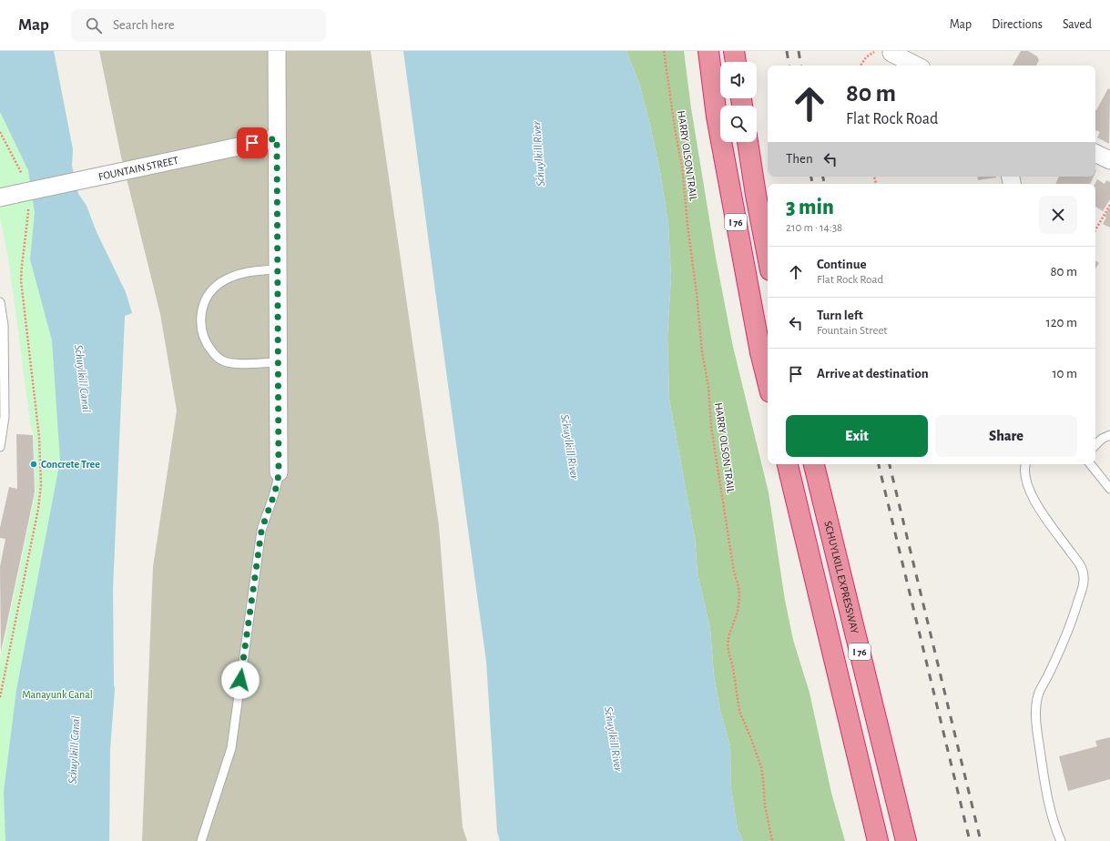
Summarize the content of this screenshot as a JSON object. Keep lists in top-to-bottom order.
{
  "streets": {
    "highway": ["I 76", "SCHUYLKILL EXPRESSWAY"],
    "street": ["FOUNTAIN STREET"],
    "path": ["HARRY OLSON TRAIL"]
  },
  "water": ["Schuylkill River", "Schuylkill Canal"],
  "parks": ["Manayunk Canal"],
  "places": ["Concrete Tree"],
  "page": {
    "header": "Map",
    "search": "Search here",
    "nav": ["Map", "Directions", "Saved"],
    "turn": ["80 m", "Flat Rock Road"],
    "then": "Then",
    "heading": ["3 min", "210 m · 14:38"],
    "list": [
      {
        "name": "Continue",
        "note": "Flat Rock Road",
        "value": "80 m"
      },
      {
        "name": "Turn left",
        "note": "Fountain Street",
        "value": "120 m"
      },
      {
        "name": "Arrive at destination",
        "value": "10 m"
      }
    ],
    "buttons": ["Exit", "Share"]
  }
}
